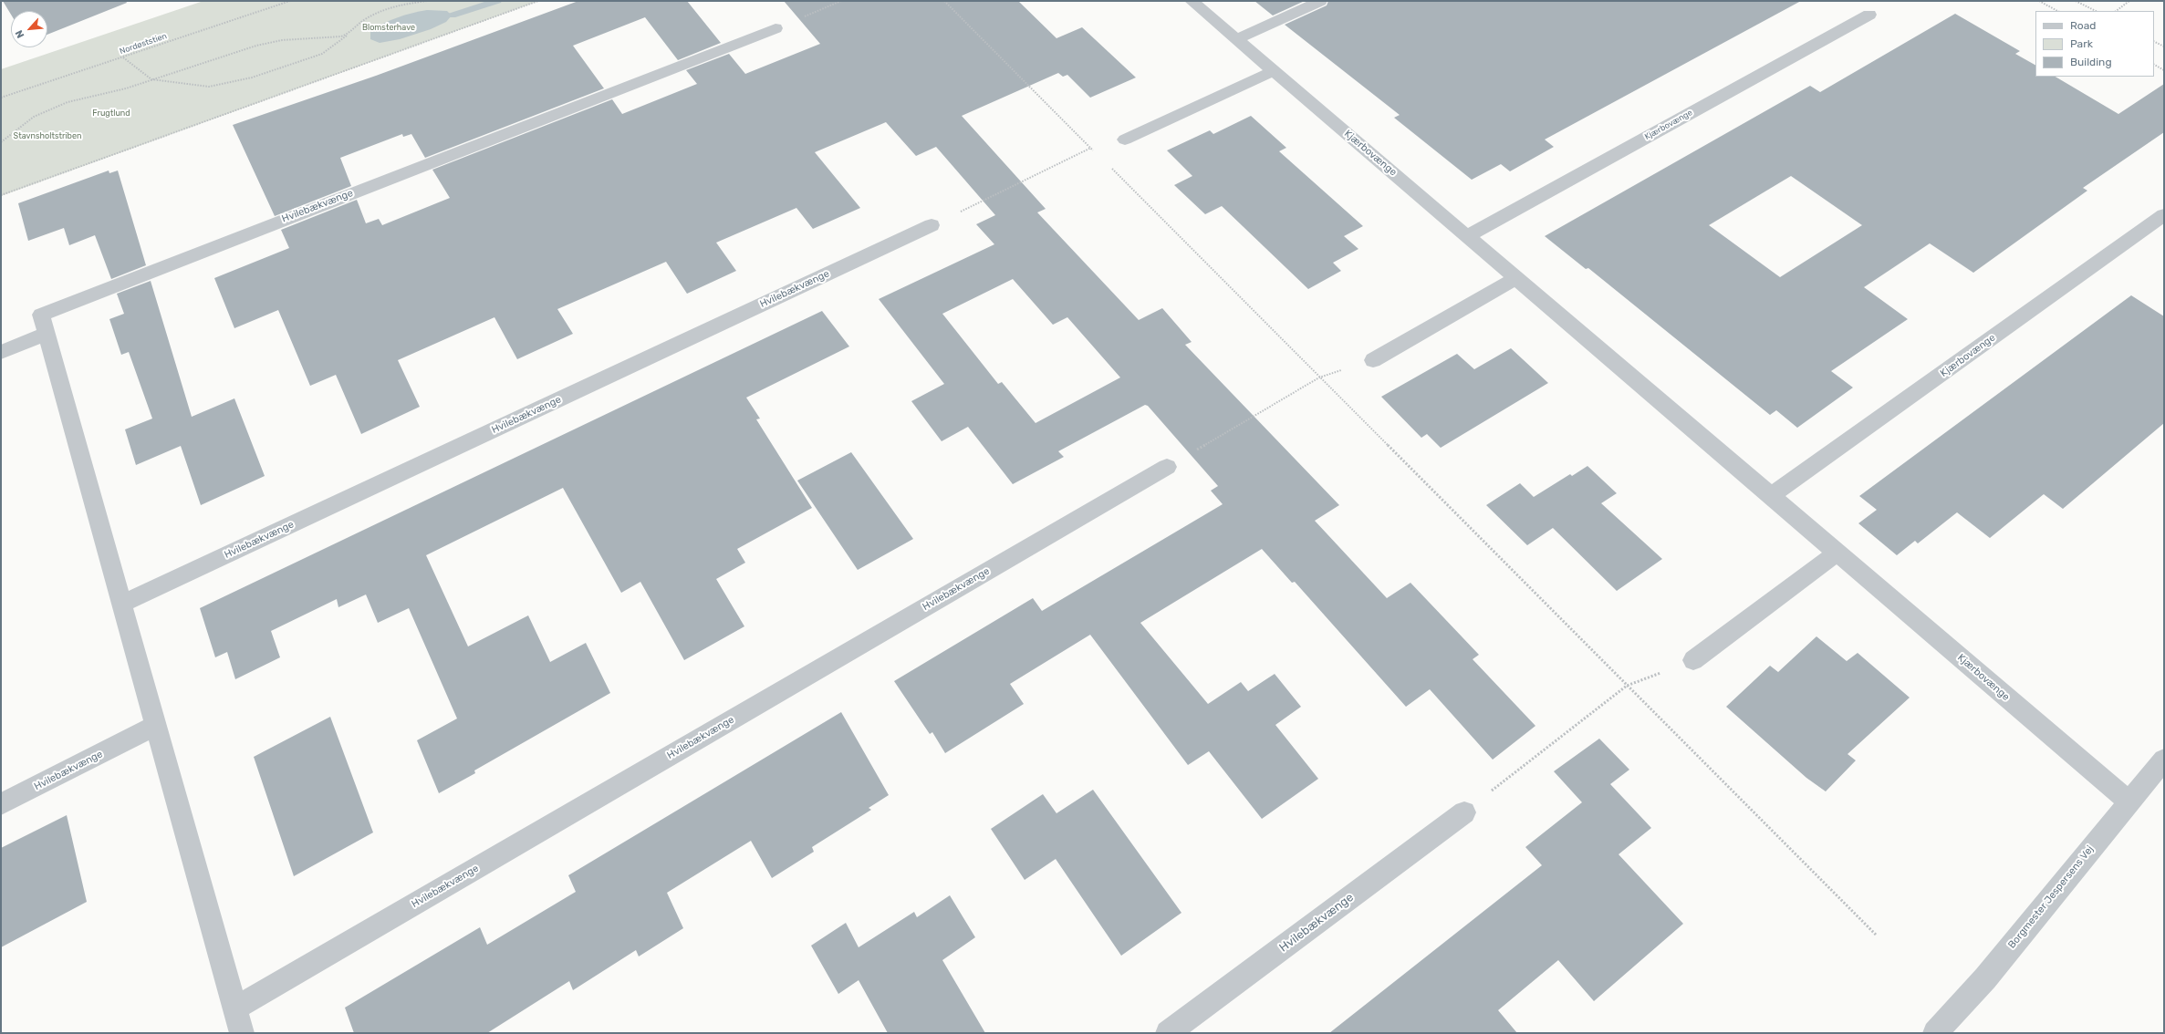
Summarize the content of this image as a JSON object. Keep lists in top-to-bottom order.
{
  "streets": {
    "street": ["Kjærbovænge", "Hvilebækvænge", "Borgmester Jespersens Vej"],
    "path": ["Nordøststien"]
  },
  "crossings": [
    ["Kjærbovænge", "Borgmester Jespersens Vej"]
  ],
  "parks": ["Blomsterhave", "Frugtlund", "Stavnsholtstriben"],
  "legend": ["Road", "Park", "Building"],
  "north": "bottom left"
}
